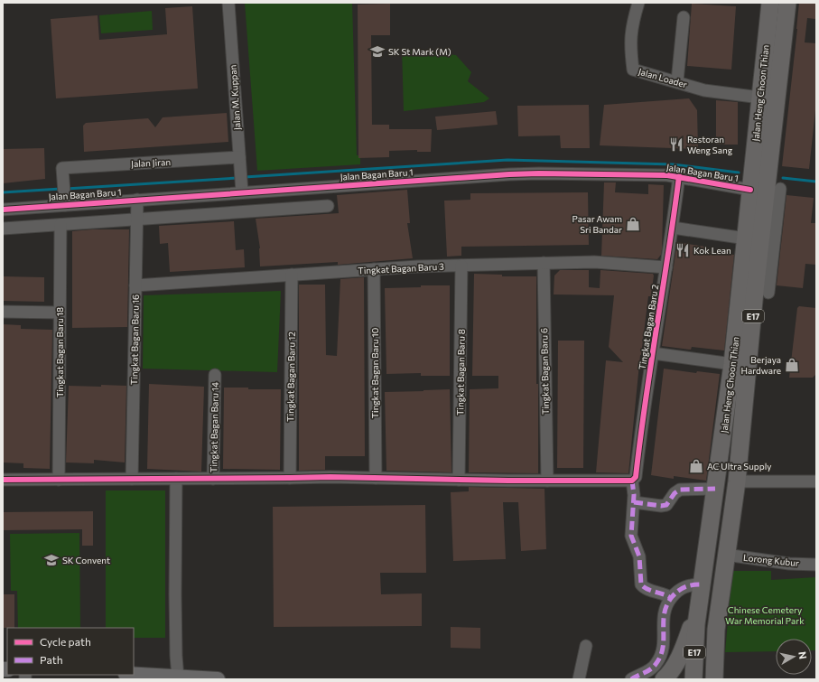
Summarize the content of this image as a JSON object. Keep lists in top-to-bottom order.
{
  "streets": {
    "highway": ["Jalan Heng Choon Thian", "E17"],
    "street": [
      "Jalan Loader",
      "Jalan M. Kuppan",
      "Jalan Jiran",
      "Jalan Bagan Baru 1",
      "Tingkat Bagan Baru 3",
      "Tingkat Bagan Baru 2",
      "Tingkat Bagan Baru 16",
      "Tingkat Bagan Baru 18",
      "Tingkat Bagan Baru 6",
      "Tingkat Bagan Baru 8",
      "Tingkat Bagan Baru 10",
      "Tingkat Bagan Baru 12",
      "Tingkat Bagan Baru 14",
      "Lorong Kubur"
    ]
  },
  "crossings": [
    ["Jalan Loader", "Jalan Heng Choon Thian"],
    ["Jalan Heng Choon Thian", "Jalan Bagan Baru 1"],
    ["Jalan Heng Choon Thian", "Lorong Kubur"],
    ["Jalan M. Kuppan", "Jalan Jiran"],
    ["Jalan M. Kuppan", "Jalan Bagan Baru 1"],
    ["Jalan Jiran", "Jalan Bagan Baru 1"],
    ["Jalan Bagan Baru 1", "Tingkat Bagan Baru 2"],
    ["Jalan Bagan Baru 1", "Tingkat Bagan Baru 16"],
    ["Tingkat Bagan Baru 3", "Tingkat Bagan Baru 2"],
    ["Tingkat Bagan Baru 3", "Tingkat Bagan Baru 16"],
    ["Tingkat Bagan Baru 3", "Tingkat Bagan Baru 6"],
    ["Tingkat Bagan Baru 3", "Tingkat Bagan Baru 8"],
    ["Tingkat Bagan Baru 3", "Tingkat Bagan Baru 10"],
    ["Tingkat Bagan Baru 3", "Tingkat Bagan Baru 12"]
  ],
  "parks": ["Chinese Cemetery War Memorial Park"],
  "places": {
    "school or university": ["SK St Mark (M)", "SK Convent"],
    "restaurant": ["Restoran Weng Sang", "Kok Lean"],
    "shop": ["Pasar Awam Sri Bandar", "Berjaya Hardware", "AC Ultra Supply"]
  },
  "legend": ["Cycle path", "Path"],
  "north": "right"
}
